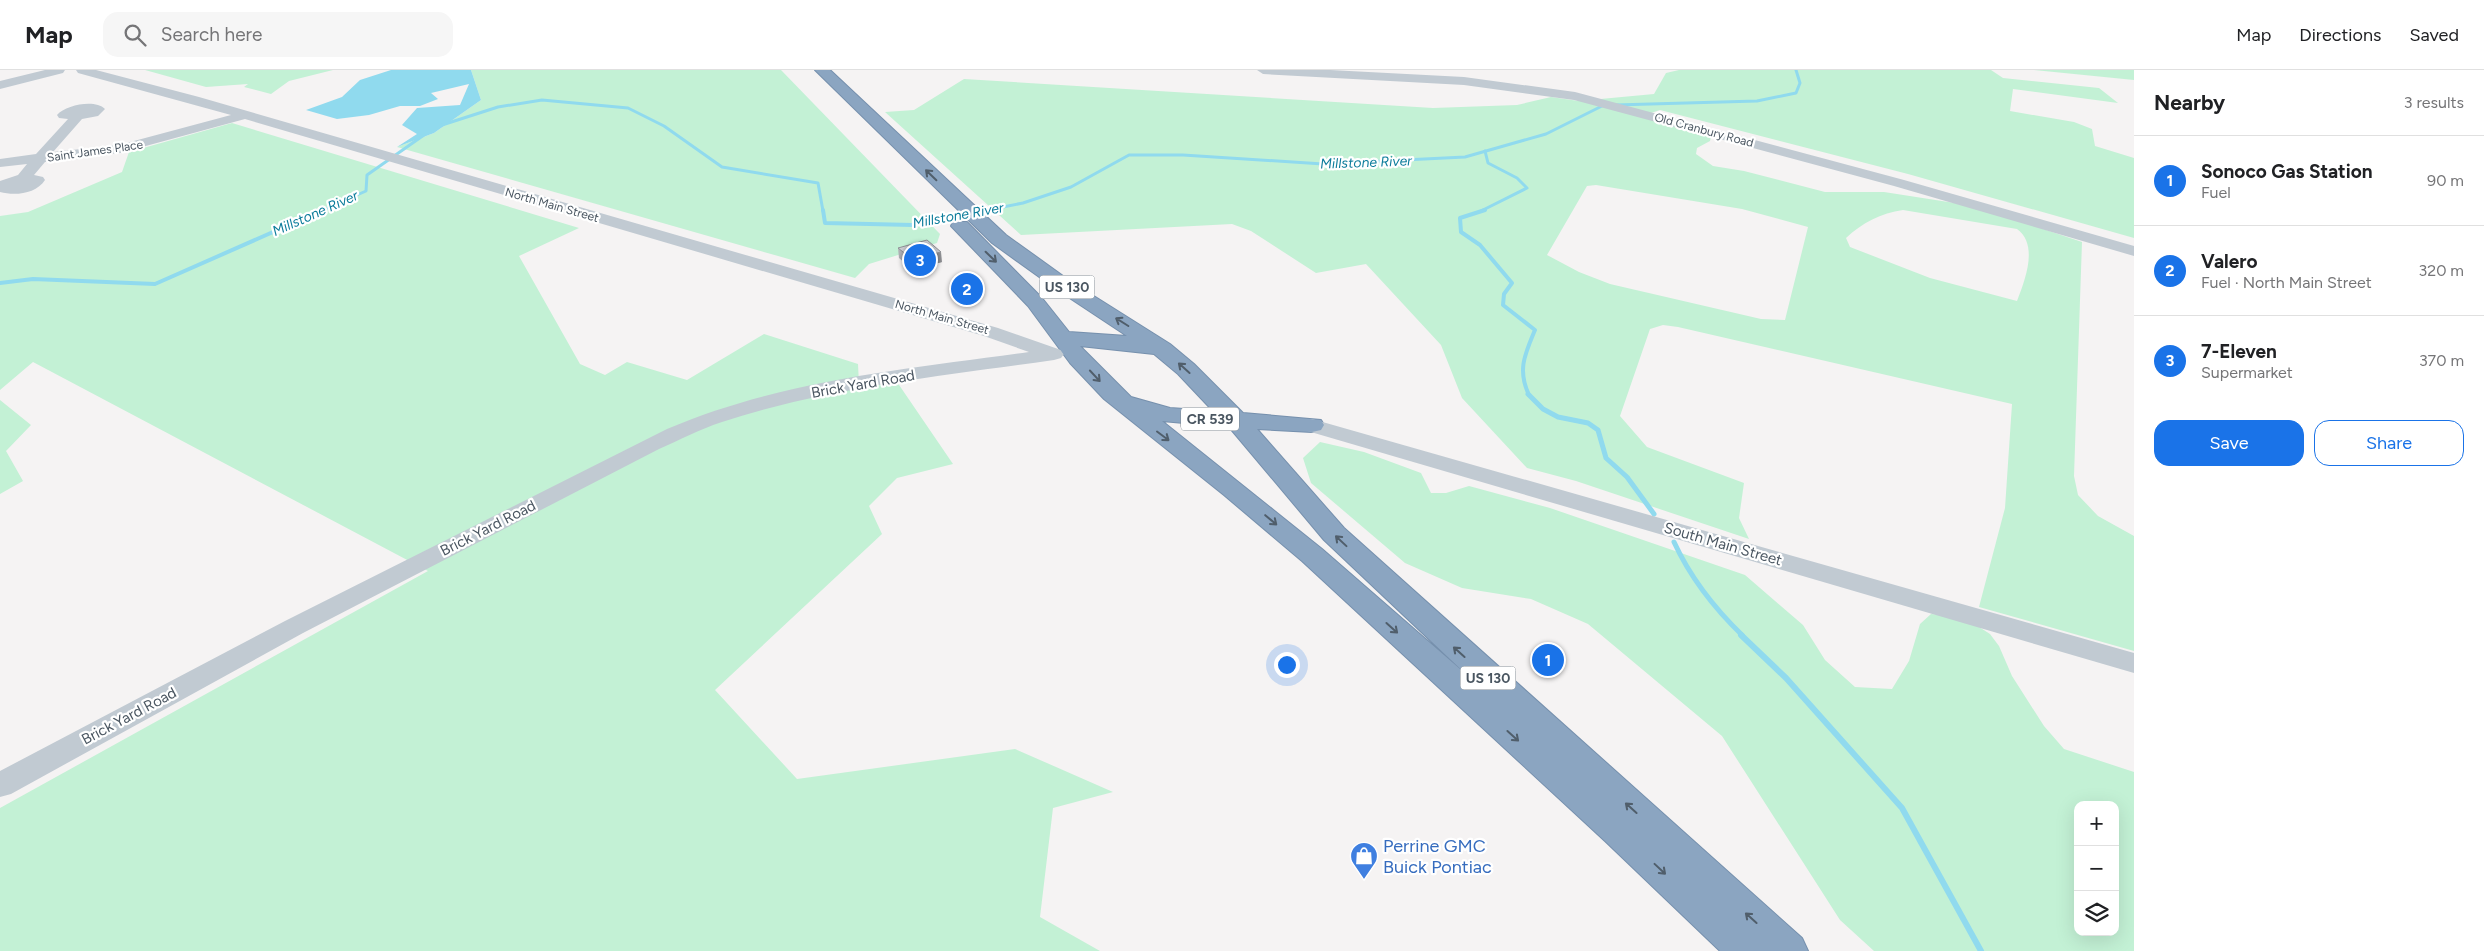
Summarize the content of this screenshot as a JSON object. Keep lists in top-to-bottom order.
{
  "streets": {
    "highway": ["US 130", "CR 539"],
    "street": [
      "Old Cranbury Road",
      "Saint James Place",
      "North Main Street",
      "Brick Yard Road",
      "South Main Street"
    ]
  },
  "crossings": [
    ["Saint James Place", "North Main Street"],
    ["North Main Street", "US 130"],
    ["North Main Street", "Brick Yard Road"],
    ["US 130", "Brick Yard Road"],
    ["US 130", "CR 539"],
    ["CR 539", "South Main Street"]
  ],
  "water": ["Millstone River"],
  "places": {
    "shop": ["Perrine GMC Buick Pontiac"]
  },
  "page": {
    "header": "Map",
    "search": "Search here",
    "nav": ["Map", "Directions", "Saved"],
    "heading": ["Nearby", "3 results"],
    "list": [
      {
        "mark": "1",
        "name": "Sonoco Gas Station",
        "note": "Fuel",
        "value": "90 m"
      },
      {
        "mark": "2",
        "name": "Valero",
        "note": "Fuel · North Main Street",
        "value": "320 m"
      },
      {
        "mark": "3",
        "name": "7-Eleven",
        "note": "Supermarket",
        "value": "370 m"
      }
    ],
    "pins": ["3", "2", "1"],
    "buttons": ["Save", "Share"],
    "map_buttons": ["+", "−"]
  }
}
